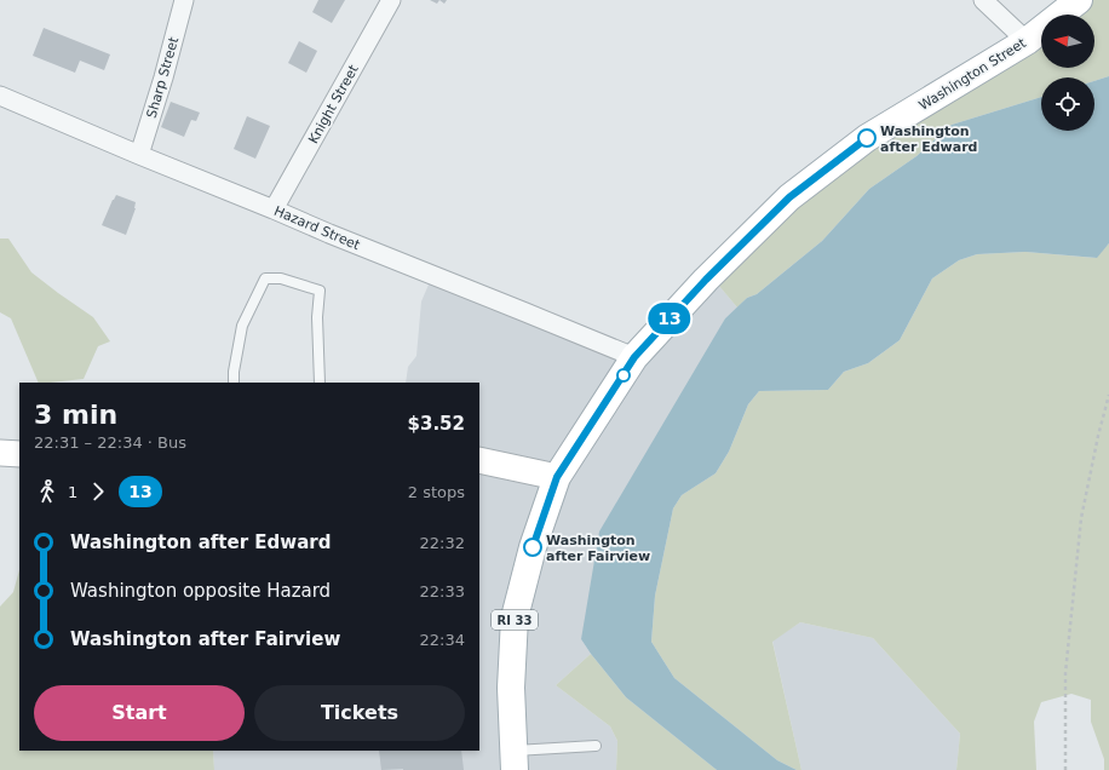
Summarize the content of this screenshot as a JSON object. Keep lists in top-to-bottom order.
{
  "streets": {
    "main road": ["Washington Street", "RI 33"],
    "street": ["Sharp Street", "Knight Street", "Hazard Street"]
  },
  "crossings": [
    ["Washington Street", "Hazard Street"],
    ["Sharp Street", "Hazard Street"],
    ["Knight Street", "Hazard Street"]
  ],
  "places": ["Washington after Edward", "Washington after Fairview"],
  "lines": ["bus line 13"],
  "north": "left",
  "page": {
    "on_map": "13",
    "heading": ["3 min", "22:31 – 22:34 · Bus", "$3.52"],
    "legs": ["1", "13", "2 stops"],
    "list": [
      {
        "name": "Washington after Edward",
        "value": "22:32"
      },
      {
        "name": "Washington opposite Hazard",
        "value": "22:33"
      },
      {
        "name": "Washington after Fairview",
        "value": "22:34"
      }
    ],
    "buttons": ["Start", "Tickets"]
  }
}
